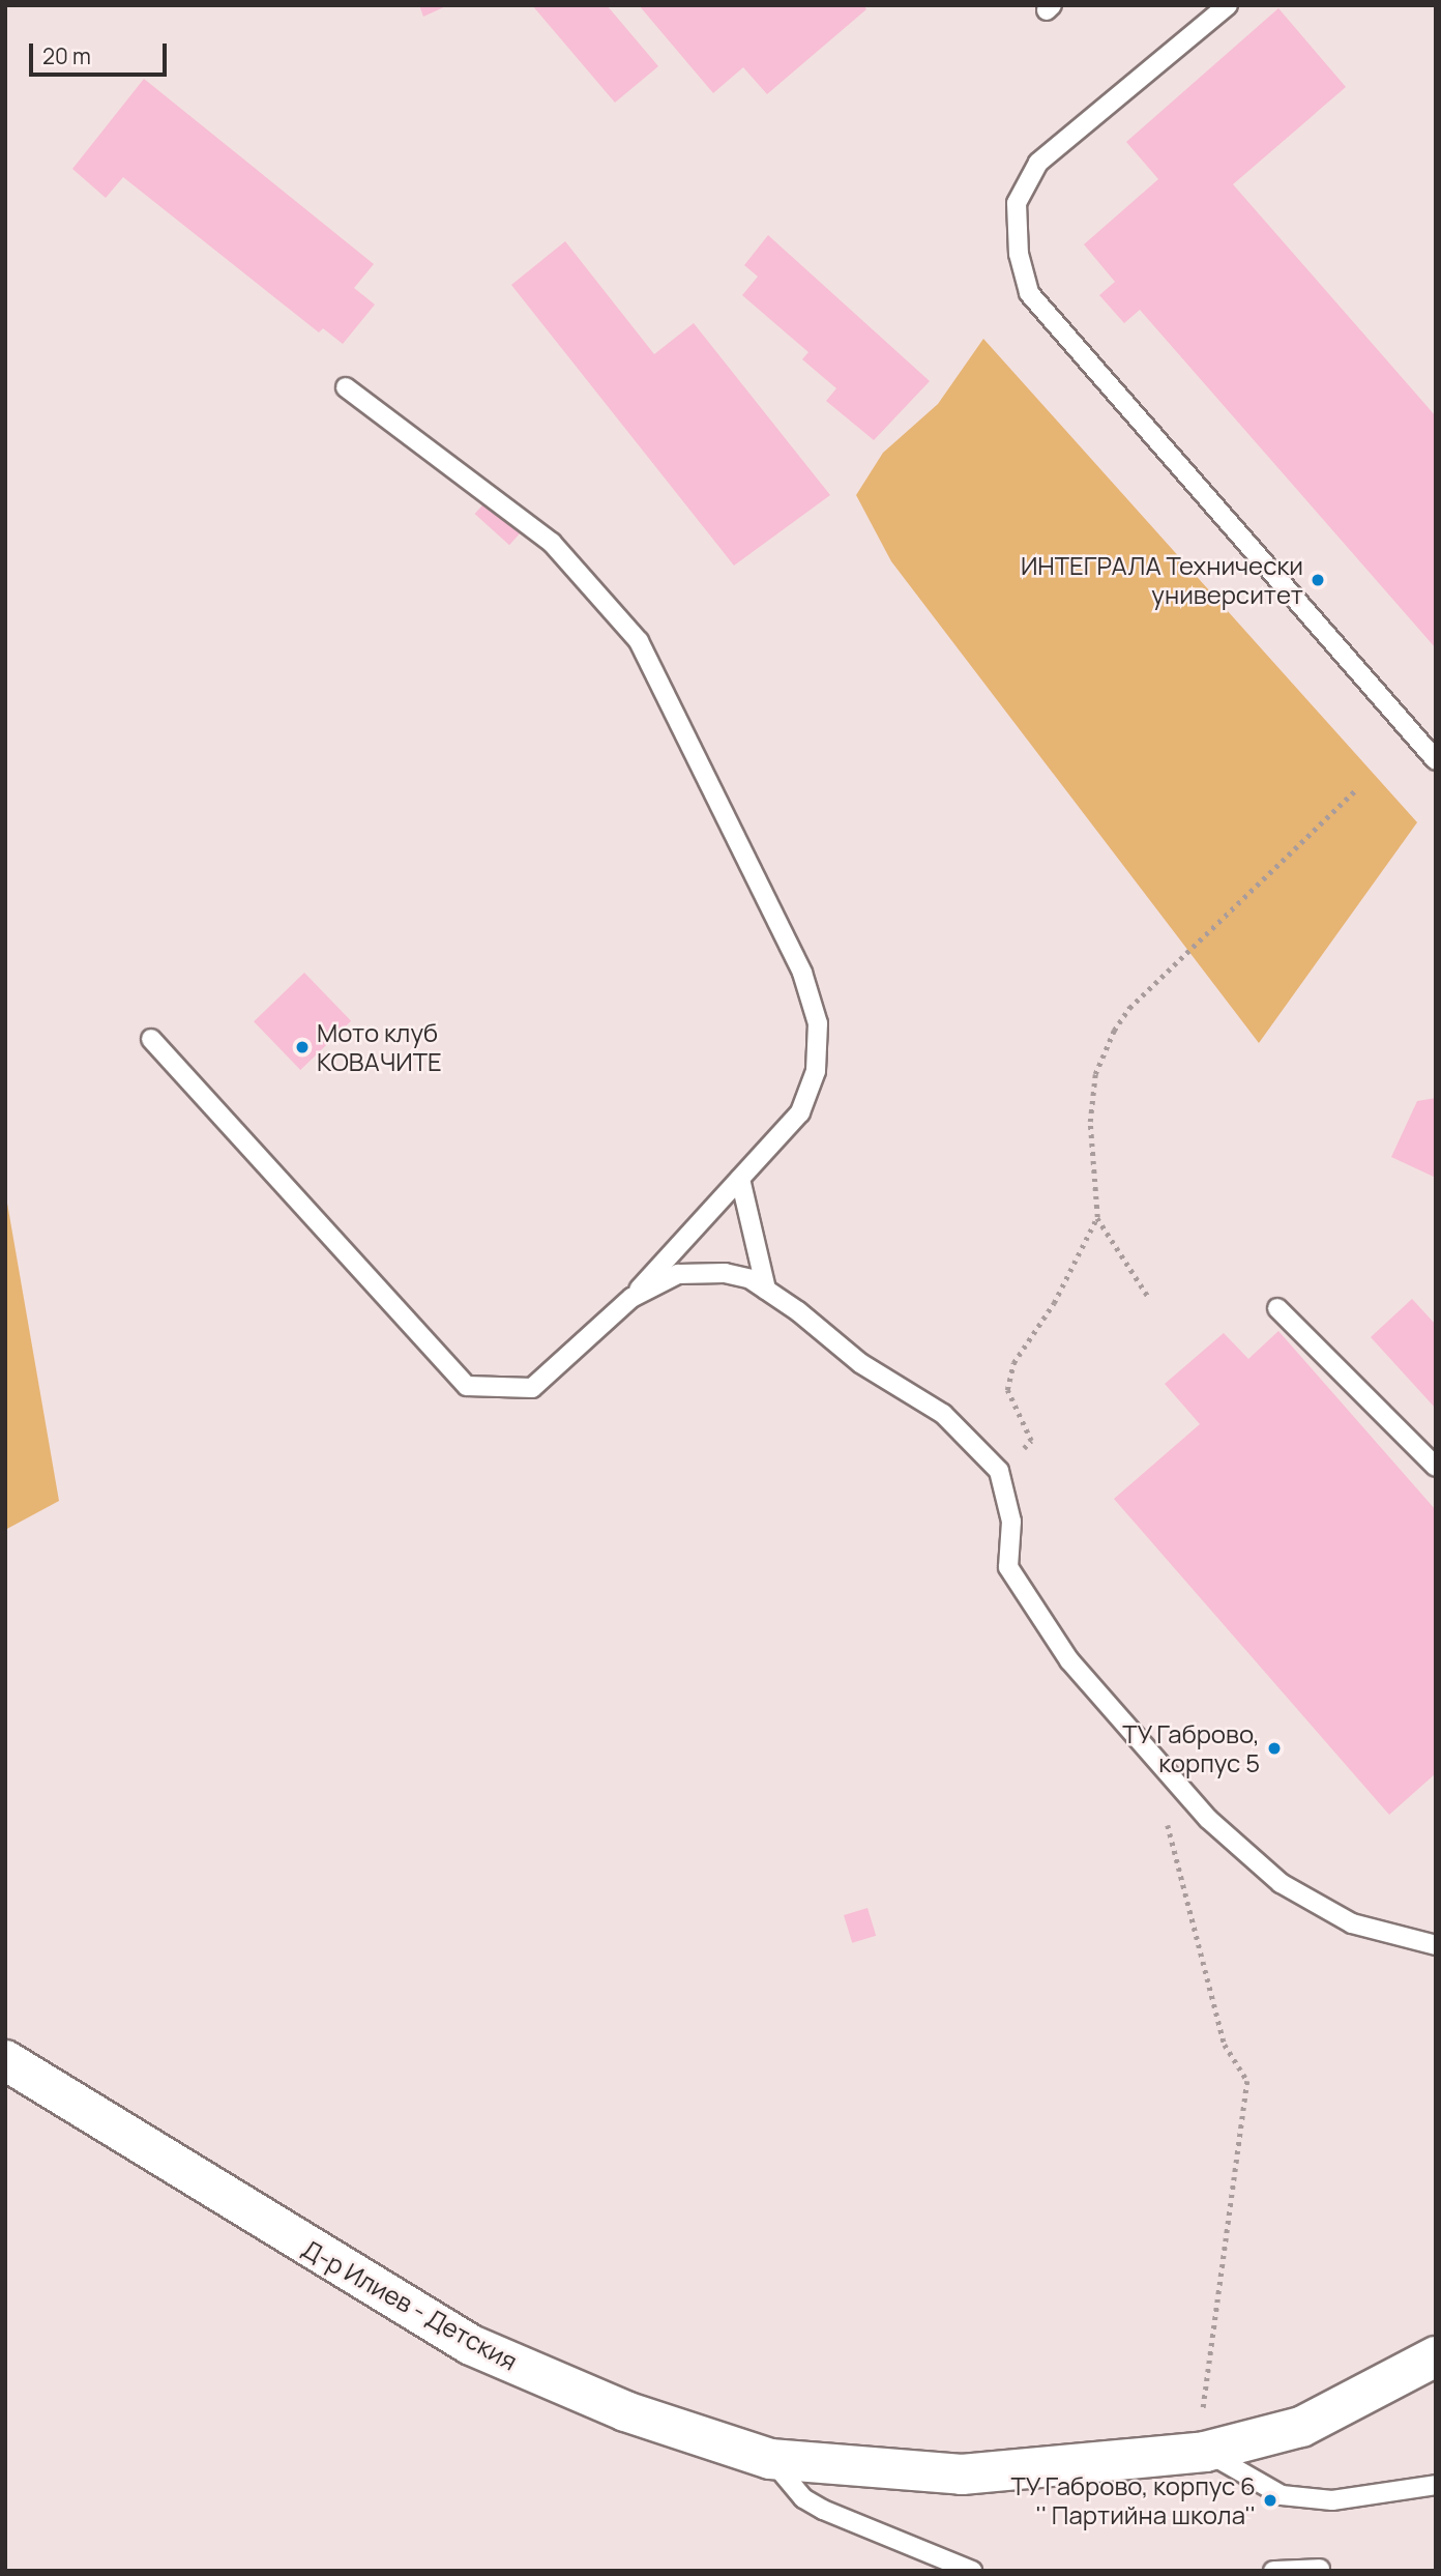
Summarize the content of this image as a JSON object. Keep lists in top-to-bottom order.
{
  "streets": {
    "street": ["Д-р Илиев - Детския"]
  },
  "places": [
    "ИНТЕГРАЛА Технически университет",
    "Мото клуб КОВАЧИТЕ",
    "ТУ Габрово, корпус 5",
    "ТУ Габрово, корпус 6 '' Партийна школа''"
  ],
  "scale_bar": "20 m"
}
